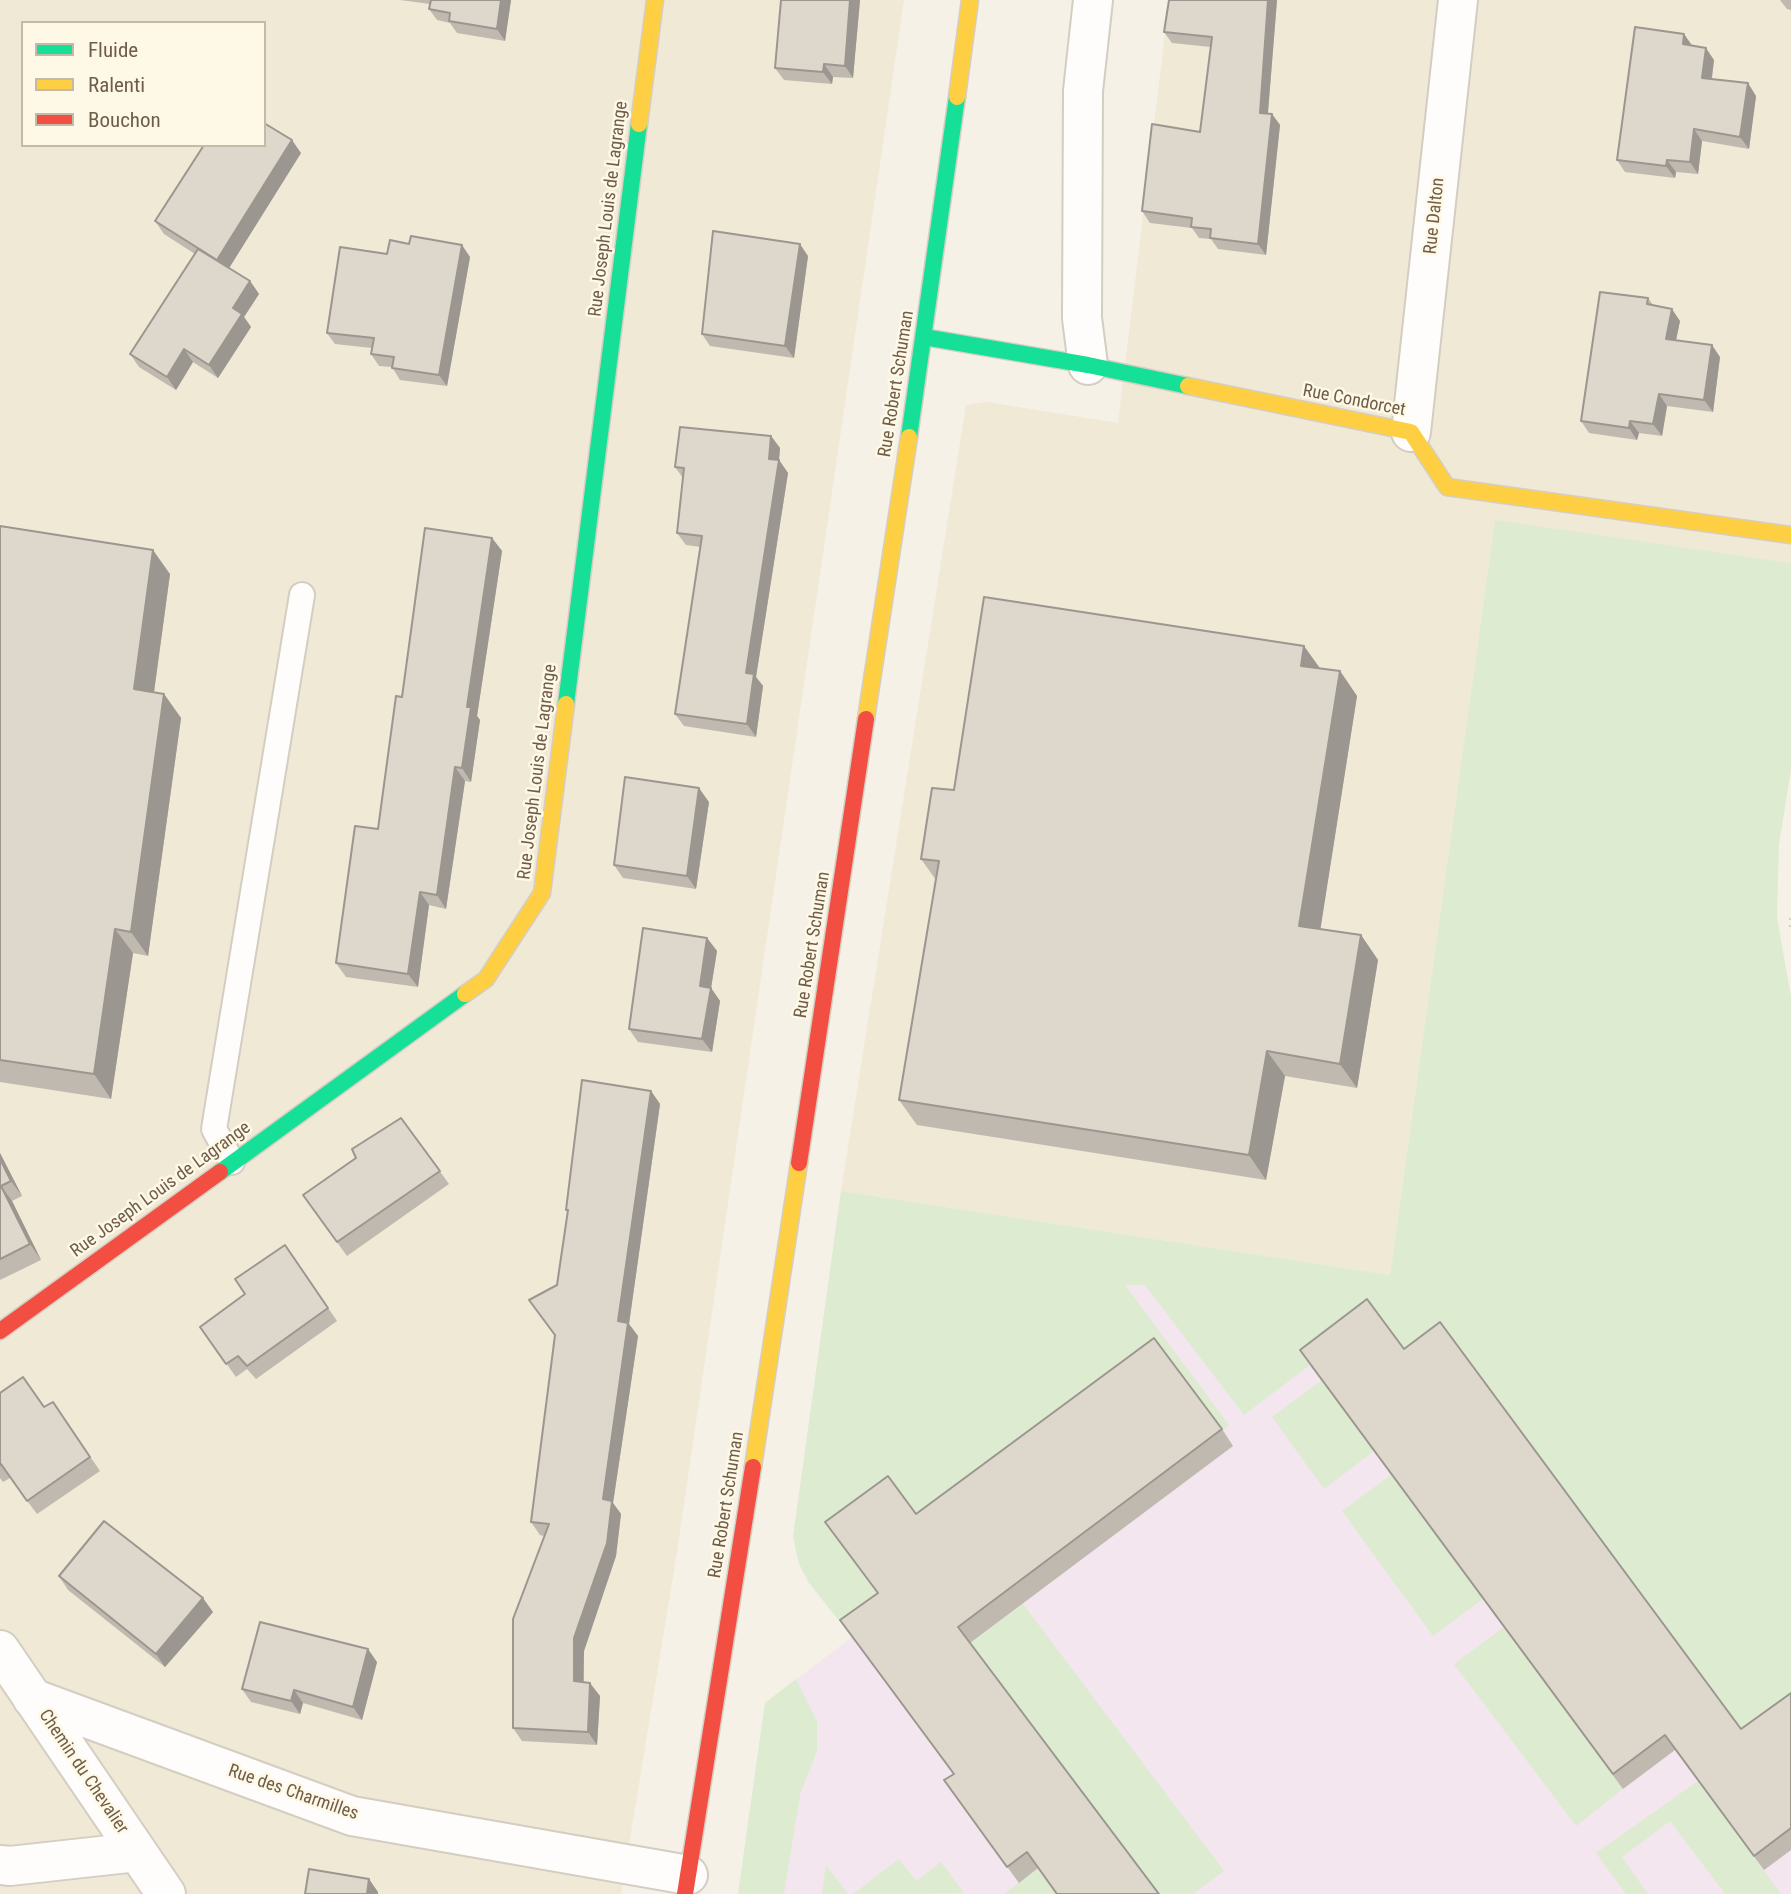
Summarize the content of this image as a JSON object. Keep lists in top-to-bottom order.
{
  "streets": {
    "street": [
      "Rue Joseph Louis de Lagrange",
      "Rue Dalton",
      "Rue Robert Schuman",
      "Rue Condorcet",
      "Chemin du Chevalier",
      "Rue des Charmilles"
    ]
  },
  "crossings": [
    ["Rue Dalton", "Rue Condorcet"],
    ["Rue Robert Schuman", "Rue Condorcet"],
    ["Rue Robert Schuman", "Rue des Charmilles"],
    ["Chemin du Chevalier", "Rue des Charmilles"]
  ],
  "legend": ["Fluide", "Ralenti", "Bouchon"]
}
